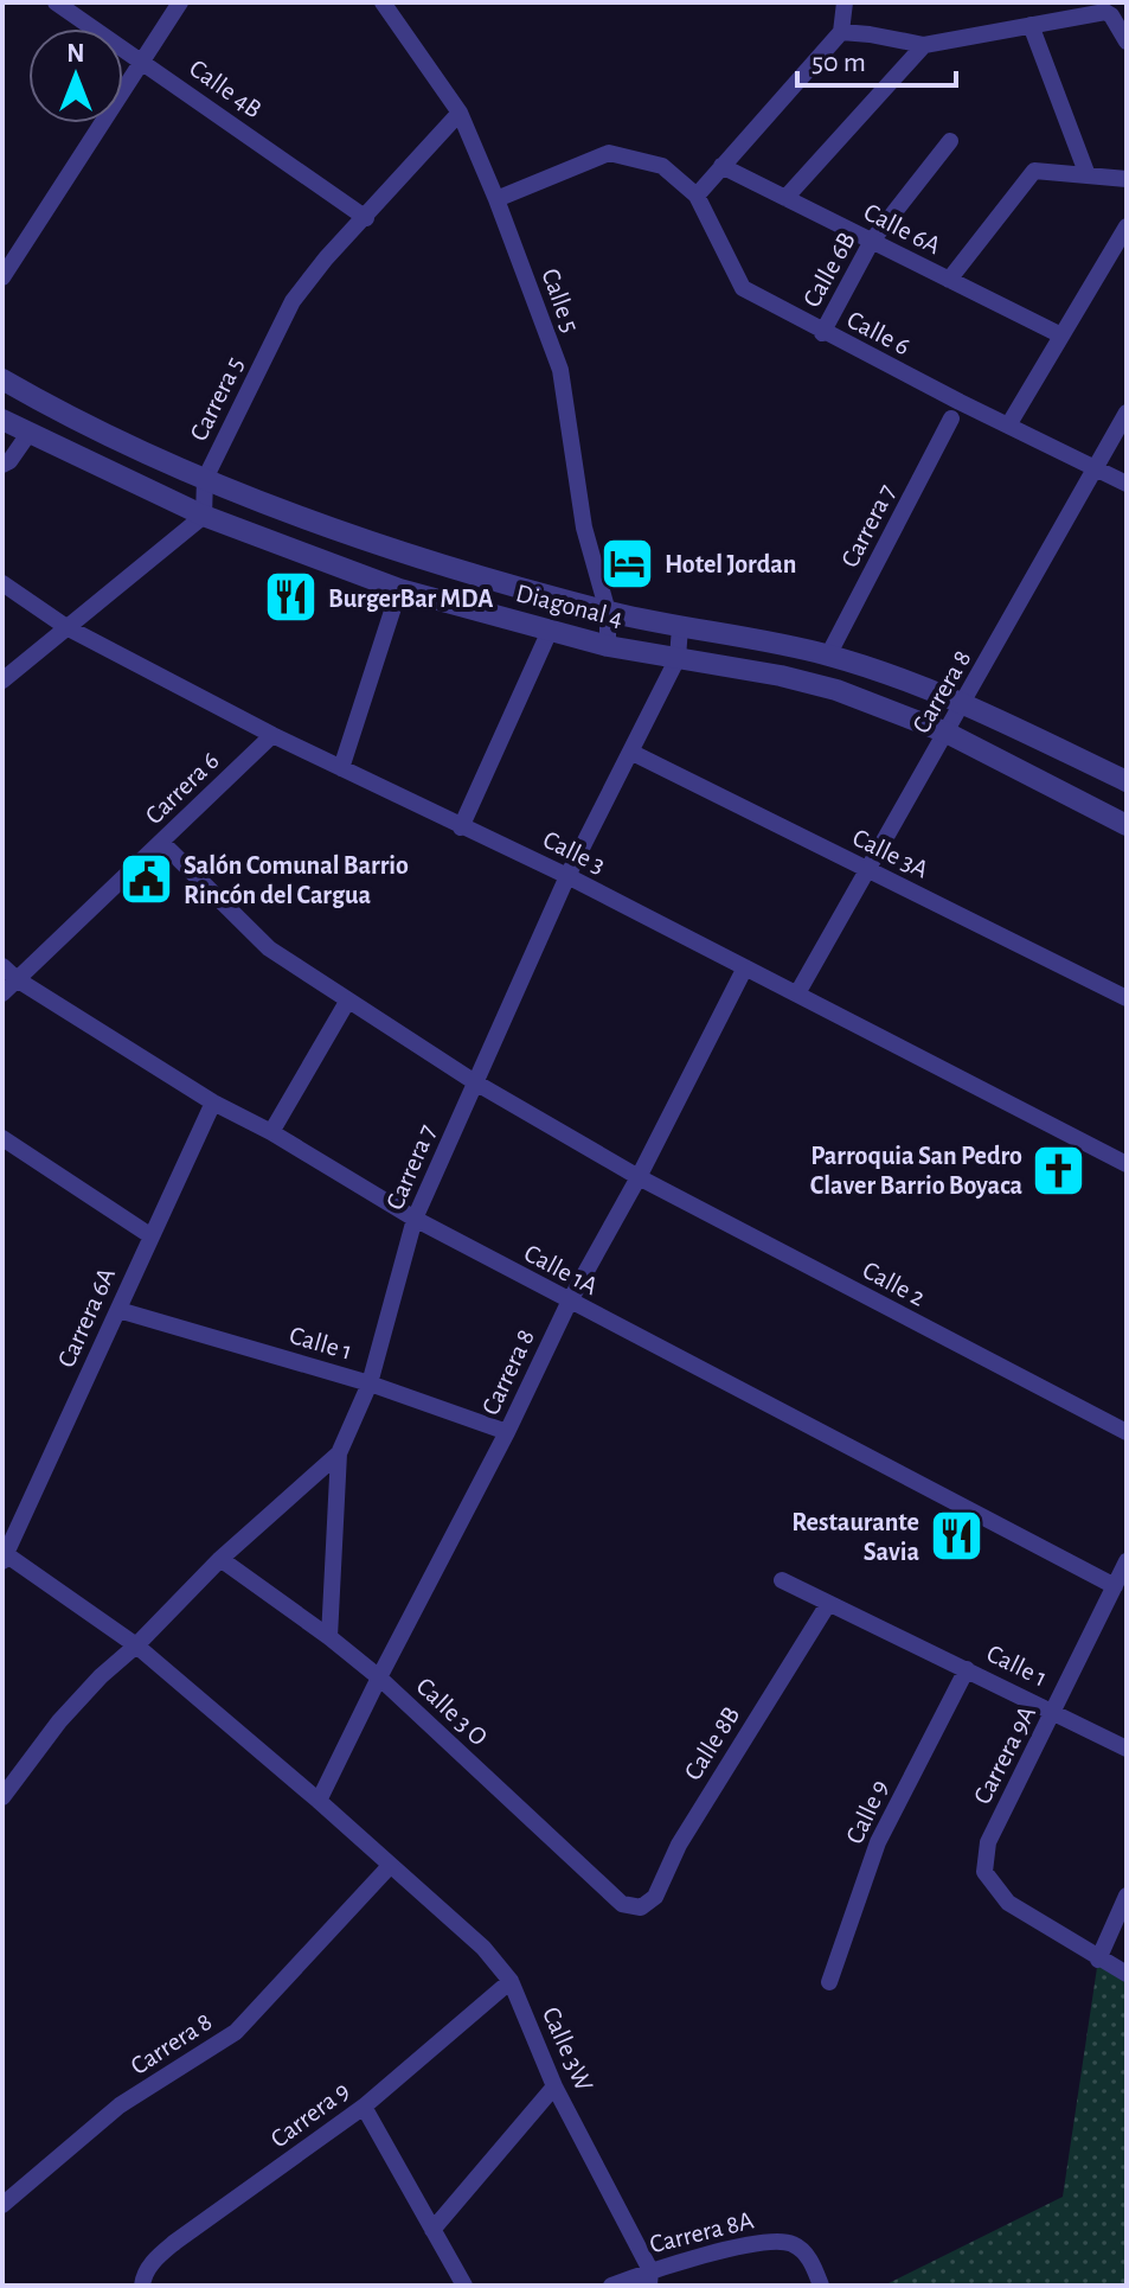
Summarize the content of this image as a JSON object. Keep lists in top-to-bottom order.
{
  "streets": {
    "street": [
      "Calle 4B",
      "Calle 6A",
      "Calle 6B",
      "Calle 5",
      "Calle 6",
      "Carrera 5",
      "Carrera 7",
      "Diagonal 4",
      "Carrera 8",
      "Carrera 6",
      "Calle 3",
      "Calle 3A",
      "Calle 1A",
      "Calle 2",
      "Carrera 6A",
      "Calle 1",
      "Calle 3 O",
      "Calle 8B",
      "Carrera 9A",
      "Calle 9",
      "Calle 3W",
      "Carrera 9",
      "Carrera 8A"
    ]
  },
  "crossings": [
    ["Calle 4B", "Carrera 5"],
    ["Calle 6A", "Calle 6B"],
    ["Calle 6B", "Calle 6"],
    ["Calle 5", "Calle 6"],
    ["Calle 5", "Carrera 5"],
    ["Calle 5", "Diagonal 4"],
    ["Calle 6", "Carrera 8"],
    ["Carrera 5", "Diagonal 4"],
    ["Carrera 7", "Diagonal 4"],
    ["Carrera 7", "Calle 3"],
    ["Carrera 7", "Calle 3A"],
    ["Carrera 7", "Calle 1A"],
    ["Carrera 7", "Calle 1"],
    ["Carrera 7", "Calle 3 O"],
    ["Carrera 7", "Calle 3W"],
    ["Diagonal 4", "Carrera 8"],
    ["Carrera 8", "Calle 3"],
    ["Carrera 8", "Calle 3A"],
    ["Carrera 8", "Calle 1A"],
    ["Carrera 8", "Calle 2"],
    ["Carrera 8", "Calle 1"],
    ["Carrera 8", "Calle 3 O"],
    ["Carrera 8", "Calle 3W"],
    ["Carrera 6", "Calle 3"],
    ["Carrera 6", "Calle 1A"],
    ["Calle 1A", "Carrera 6A"],
    ["Calle 1A", "Carrera 9A"],
    ["Carrera 6A", "Calle 1"],
    ["Carrera 6A", "Calle 3W"],
    ["Calle 1", "Calle 8B"],
    ["Calle 1", "Carrera 9A"],
    ["Calle 1", "Calle 9"],
    ["Calle 3 O", "Calle 8B"],
    ["Calle 3W", "Carrera 9"],
    ["Calle 3W", "Carrera 8A"]
  ],
  "places": {
    "hotel": ["Hotel Jordan"],
    "restaurant": ["BurgerBar MDA", "Restaurante Savia"],
    "public building": ["Salón Comunal Barrio Rincón del Cargua"],
    "church": ["Parroquia San Pedro Claver Barrio Boyaca"]
  },
  "scale_bar": "50 m",
  "north": "top"
}
